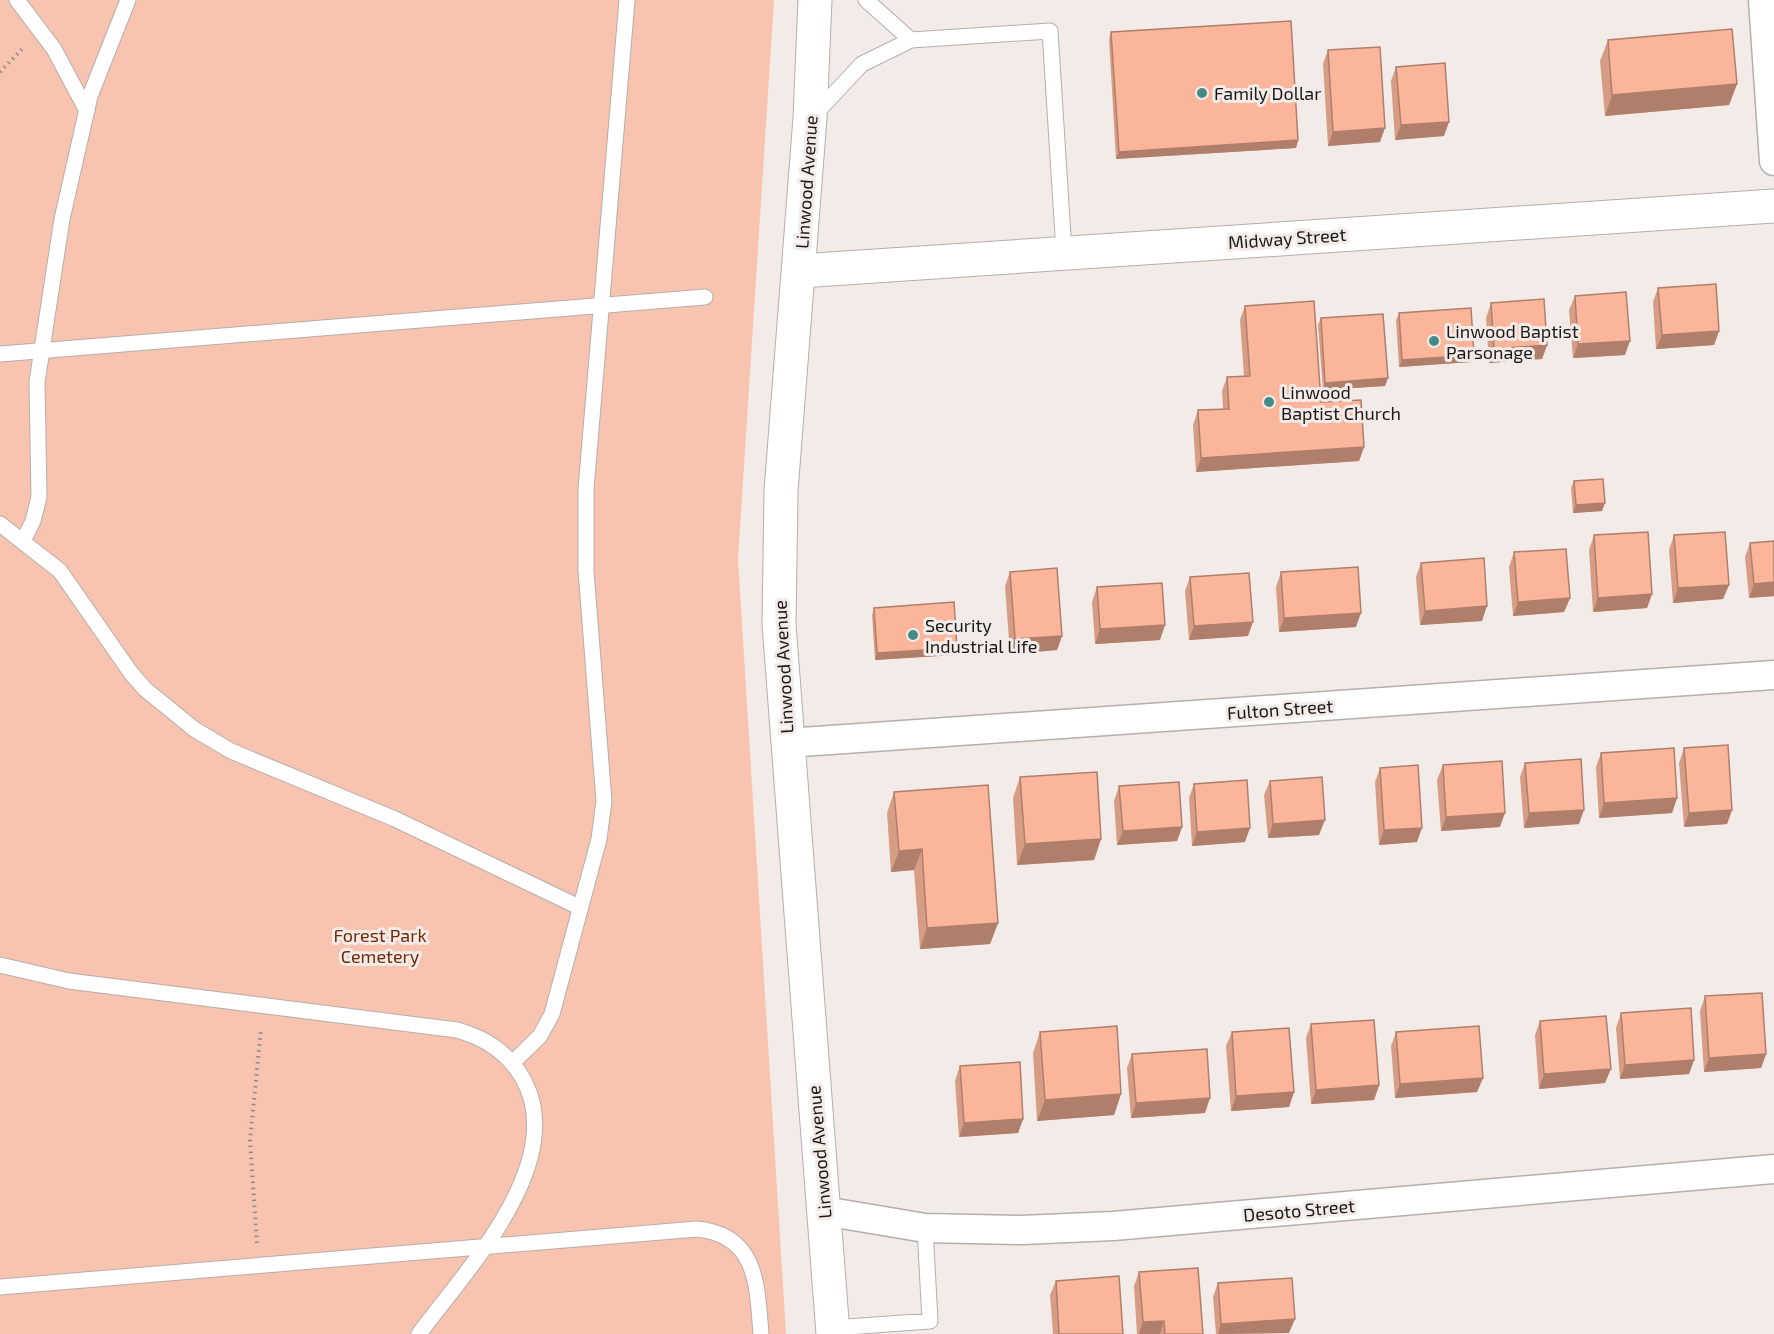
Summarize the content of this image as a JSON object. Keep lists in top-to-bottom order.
{
  "streets": {
    "main road": ["Linwood Avenue", "Midway Street"],
    "street": ["Fulton Street", "Desoto Street"]
  },
  "crossings": [
    ["Linwood Avenue", "Midway Street"],
    ["Linwood Avenue", "Fulton Street"],
    ["Linwood Avenue", "Desoto Street"]
  ],
  "parks": ["Forest Park Cemetery"],
  "places": [
    "Family Dollar",
    "Linwood Baptist Parsonage",
    "Linwood Baptist Church",
    "Security Industrial Life"
  ]
}
